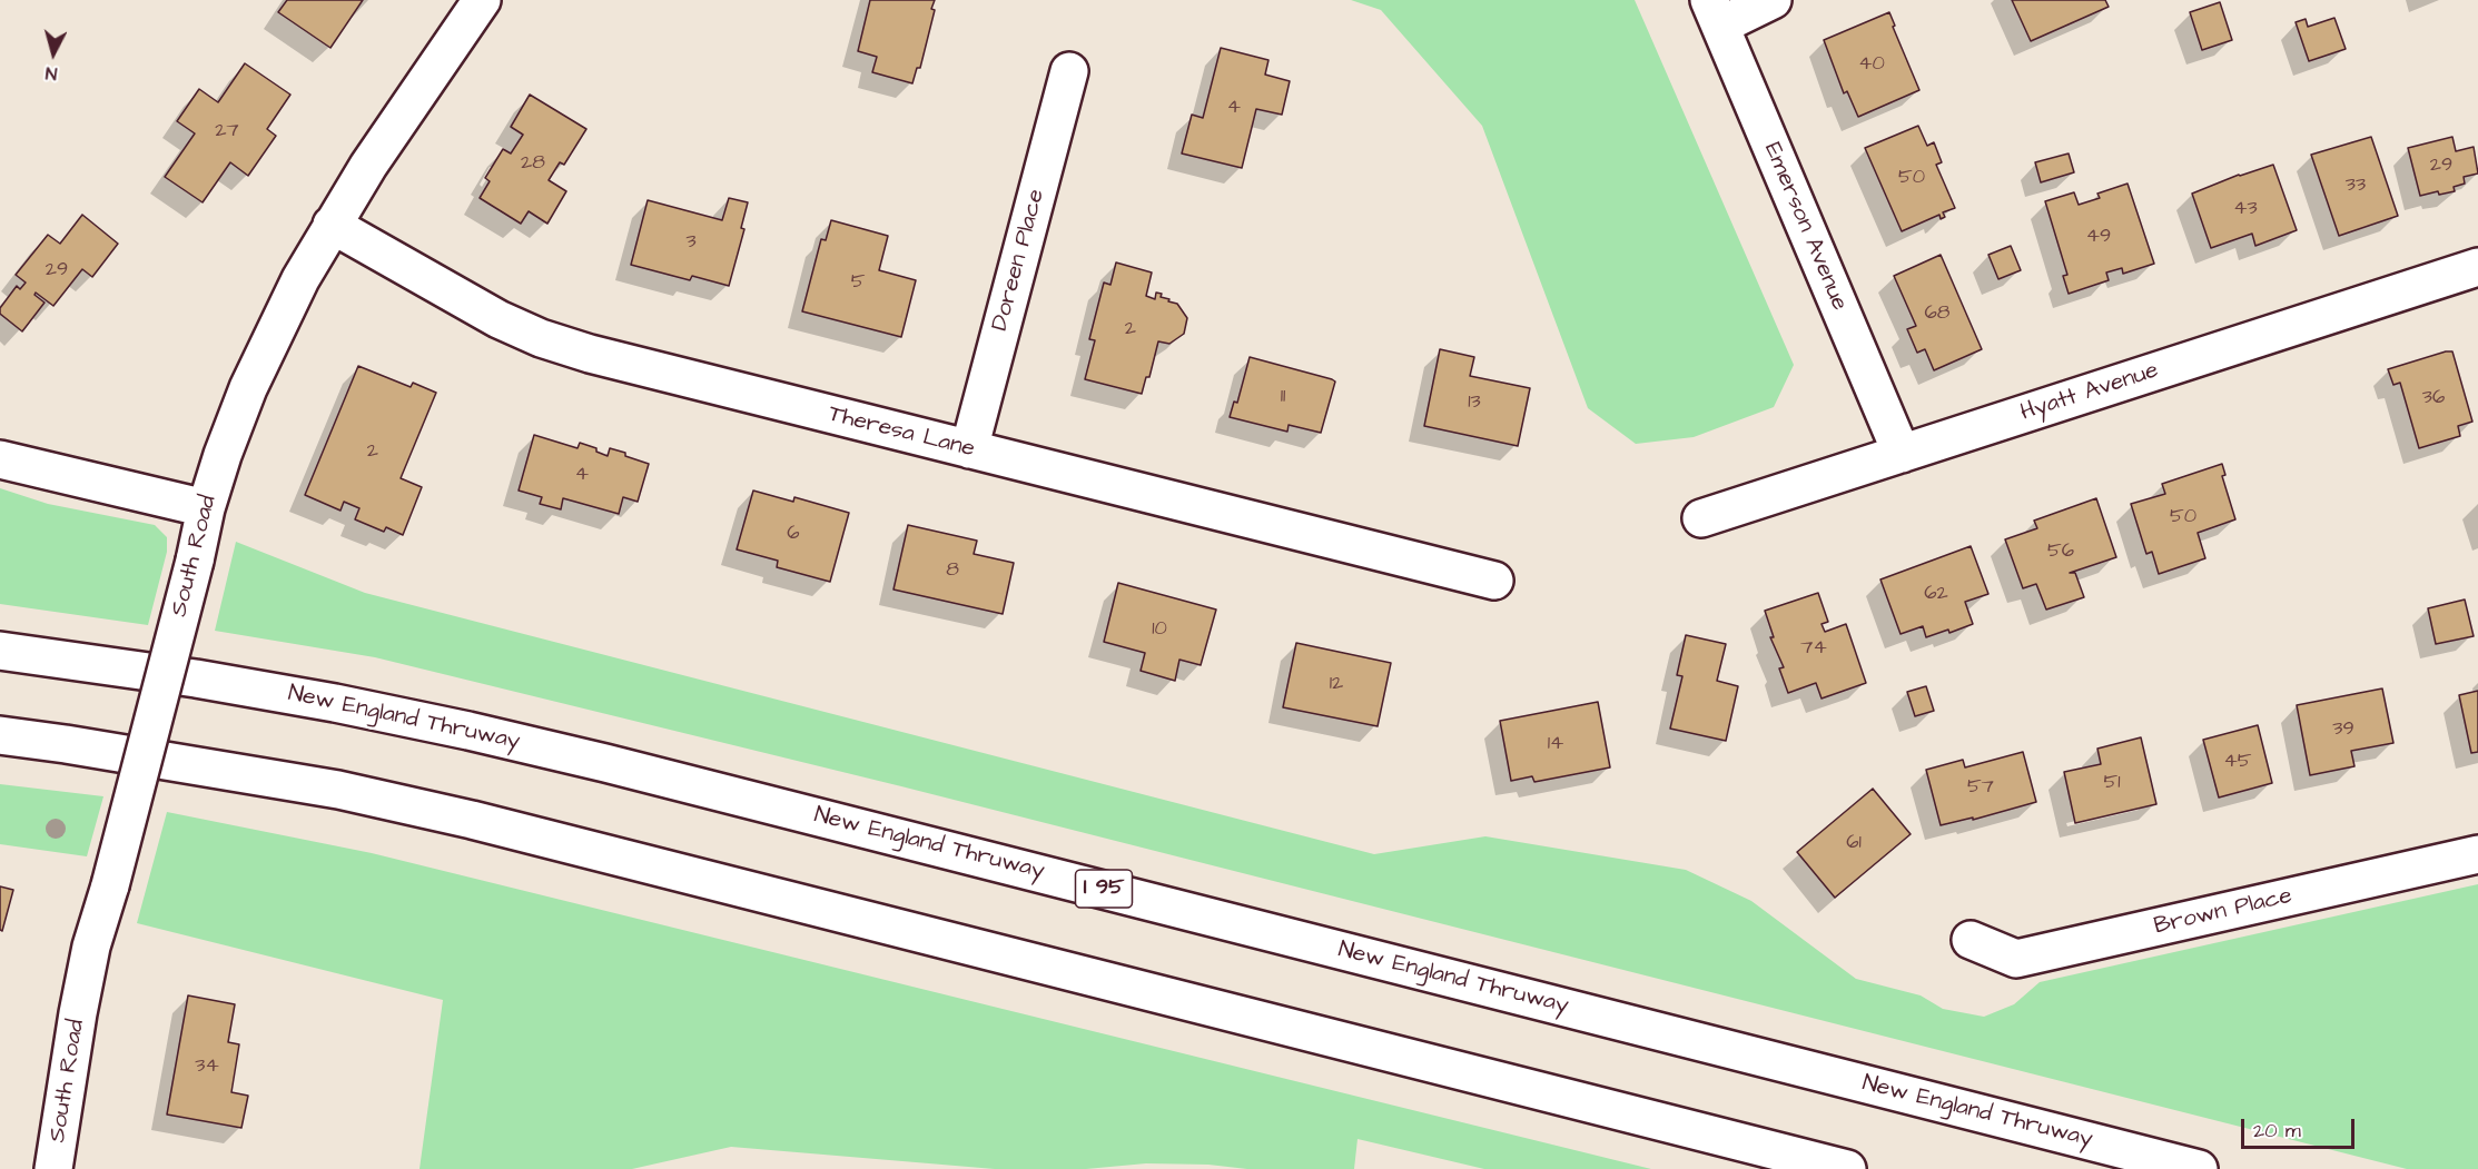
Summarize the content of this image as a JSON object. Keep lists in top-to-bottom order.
{
  "streets": {
    "main road": [
      "Emerson Avenue",
      "Doreen Place",
      "Hyatt Avenue",
      "Theresa Lane",
      "South Road",
      "New England Thruway",
      "I 95",
      "Brown Place"
    ]
  },
  "crossings": [
    ["Emerson Avenue", "Hyatt Avenue"],
    ["Doreen Place", "Theresa Lane"],
    ["Theresa Lane", "South Road"]
  ],
  "house_numbers": [
    "40",
    "4",
    "27",
    "28",
    "29",
    "50",
    "33",
    "43",
    "49",
    "3",
    "29",
    "5",
    "68",
    "2",
    "11",
    "36",
    "13",
    "2",
    "4",
    "50",
    "6",
    "56",
    "8",
    "62",
    "10",
    "74",
    "12",
    "39",
    "14",
    "45",
    "51",
    "57",
    "61",
    "34"
  ],
  "scale_bar": "20 m",
  "north": "bottom"
}
